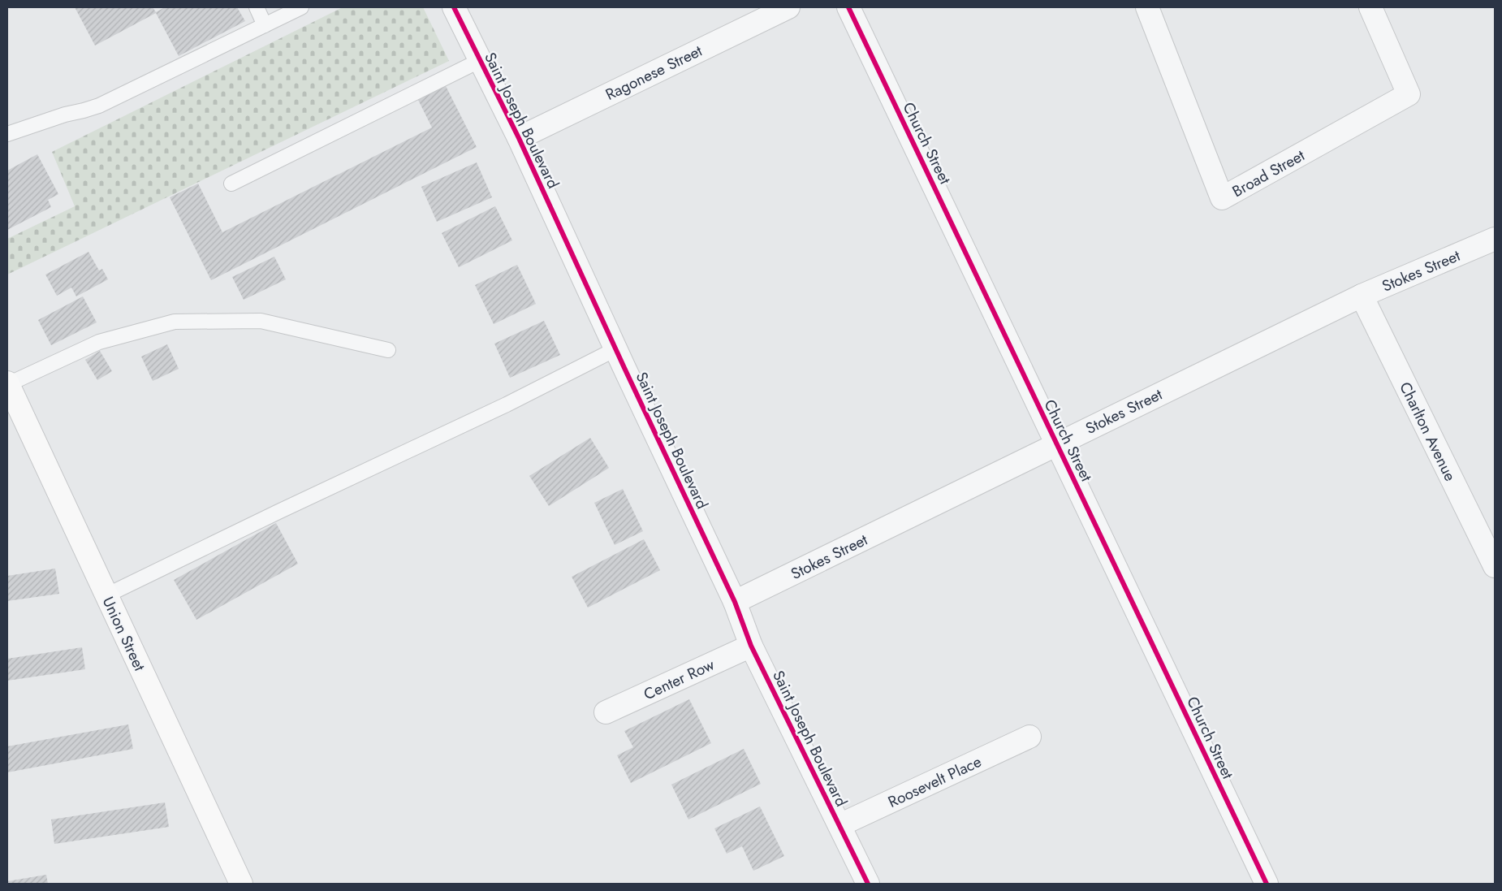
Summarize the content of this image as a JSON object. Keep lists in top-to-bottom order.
{
  "streets": {
    "street": [
      "Ragonese Street",
      "Saint Joseph Boulevard",
      "Church Street",
      "Broad Street",
      "Stokes Street",
      "Charlton Avenue",
      "Union Street",
      "Center Row",
      "Roosevelt Place"
    ]
  },
  "crossings": [
    ["Ragonese Street", "Saint Joseph Boulevard"],
    ["Saint Joseph Boulevard", "Stokes Street"],
    ["Saint Joseph Boulevard", "Center Row"],
    ["Saint Joseph Boulevard", "Roosevelt Place"],
    ["Church Street", "Stokes Street"],
    ["Stokes Street", "Charlton Avenue"]
  ]
}
